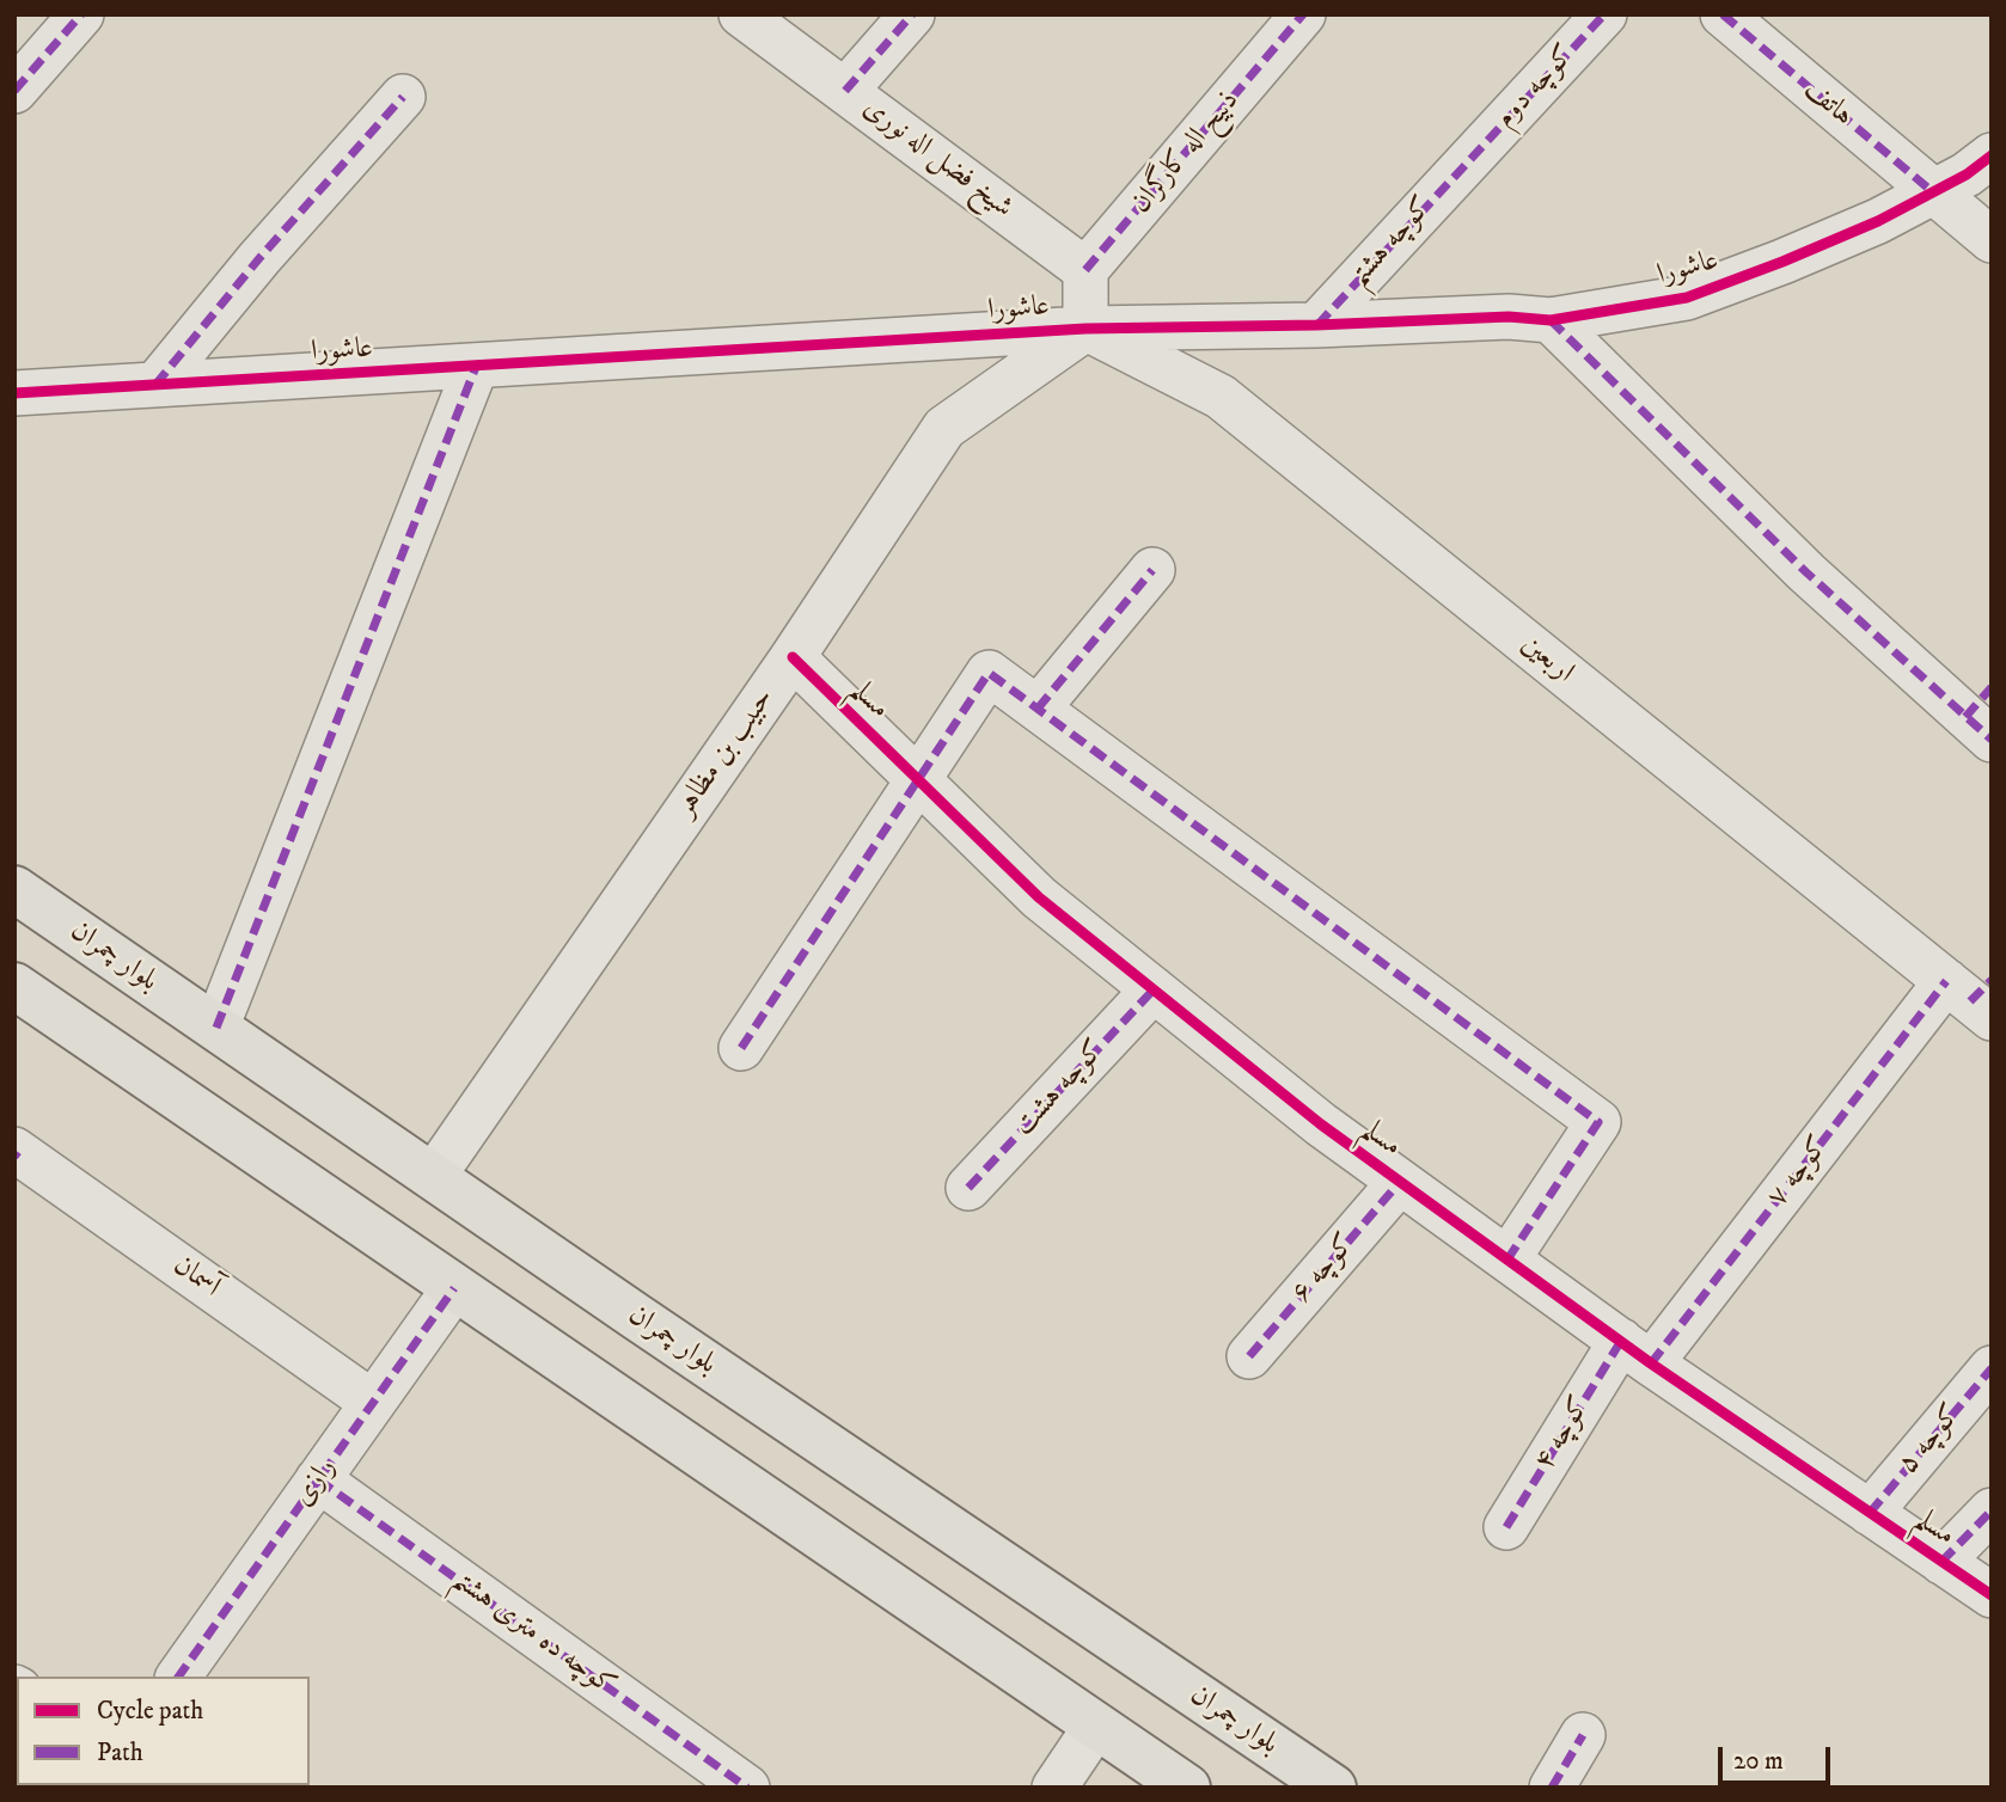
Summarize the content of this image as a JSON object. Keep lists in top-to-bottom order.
{
  "streets": {
    "main road": ["بلوار چمران"],
    "street": [
      "کوچه دوم",
      "هاتف",
      "ذبیح اله کارگران",
      "شیخ فضل اله نوری",
      "کوچه هشتم",
      "عاشورا",
      "اربعین",
      "مسلم",
      "حبیب بن مظاهر",
      "کوچه هشت",
      "کوچه ۷",
      "کوچه ۶",
      "آسمان",
      "کوچه ۴",
      "کوچه ۵",
      "رازی",
      "کوچه ده متری هشتم"
    ]
  },
  "crossings": [
    ["کوچه دوم", "کوچه هشتم"],
    ["هاتف", "عاشورا"],
    ["ذبیح اله کارگران", "شیخ فضل اله نوری"],
    ["کوچه هشتم", "عاشورا"],
    ["عاشورا", "اربعین"],
    ["عاشورا", "حبیب بن مظاهر"],
    ["اربعین", "حبیب بن مظاهر"],
    ["اربعین", "کوچه ۷"],
    ["مسلم", "حبیب بن مظاهر"],
    ["مسلم", "کوچه هشت"],
    ["مسلم", "کوچه ۷"],
    ["مسلم", "کوچه ۶"],
    ["مسلم", "کوچه ۴"],
    ["مسلم", "کوچه ۵"],
    ["حبیب بن مظاهر", "بلوار چمران"],
    ["کوچه ۷", "کوچه ۴"],
    ["آسمان", "رازی"],
    ["رازی", "کوچه ده متری هشتم"]
  ],
  "legend": ["Cycle path", "Path"],
  "scale_bar": "20 m"
}
